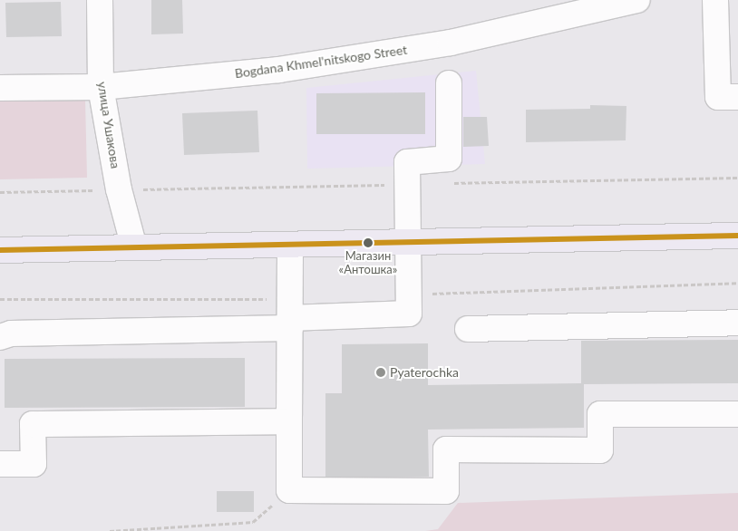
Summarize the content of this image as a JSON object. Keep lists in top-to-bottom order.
{
  "streets": {
    "street": ["Bogdana Khmel'nitskogo Street", "улица Ушакова"]
  },
  "crossings": [
    ["Bogdana Khmel'nitskogo Street", "улица Ушакова"]
  ],
  "places": ["Магазин «Антошка»", "Pyaterochka"]
}
